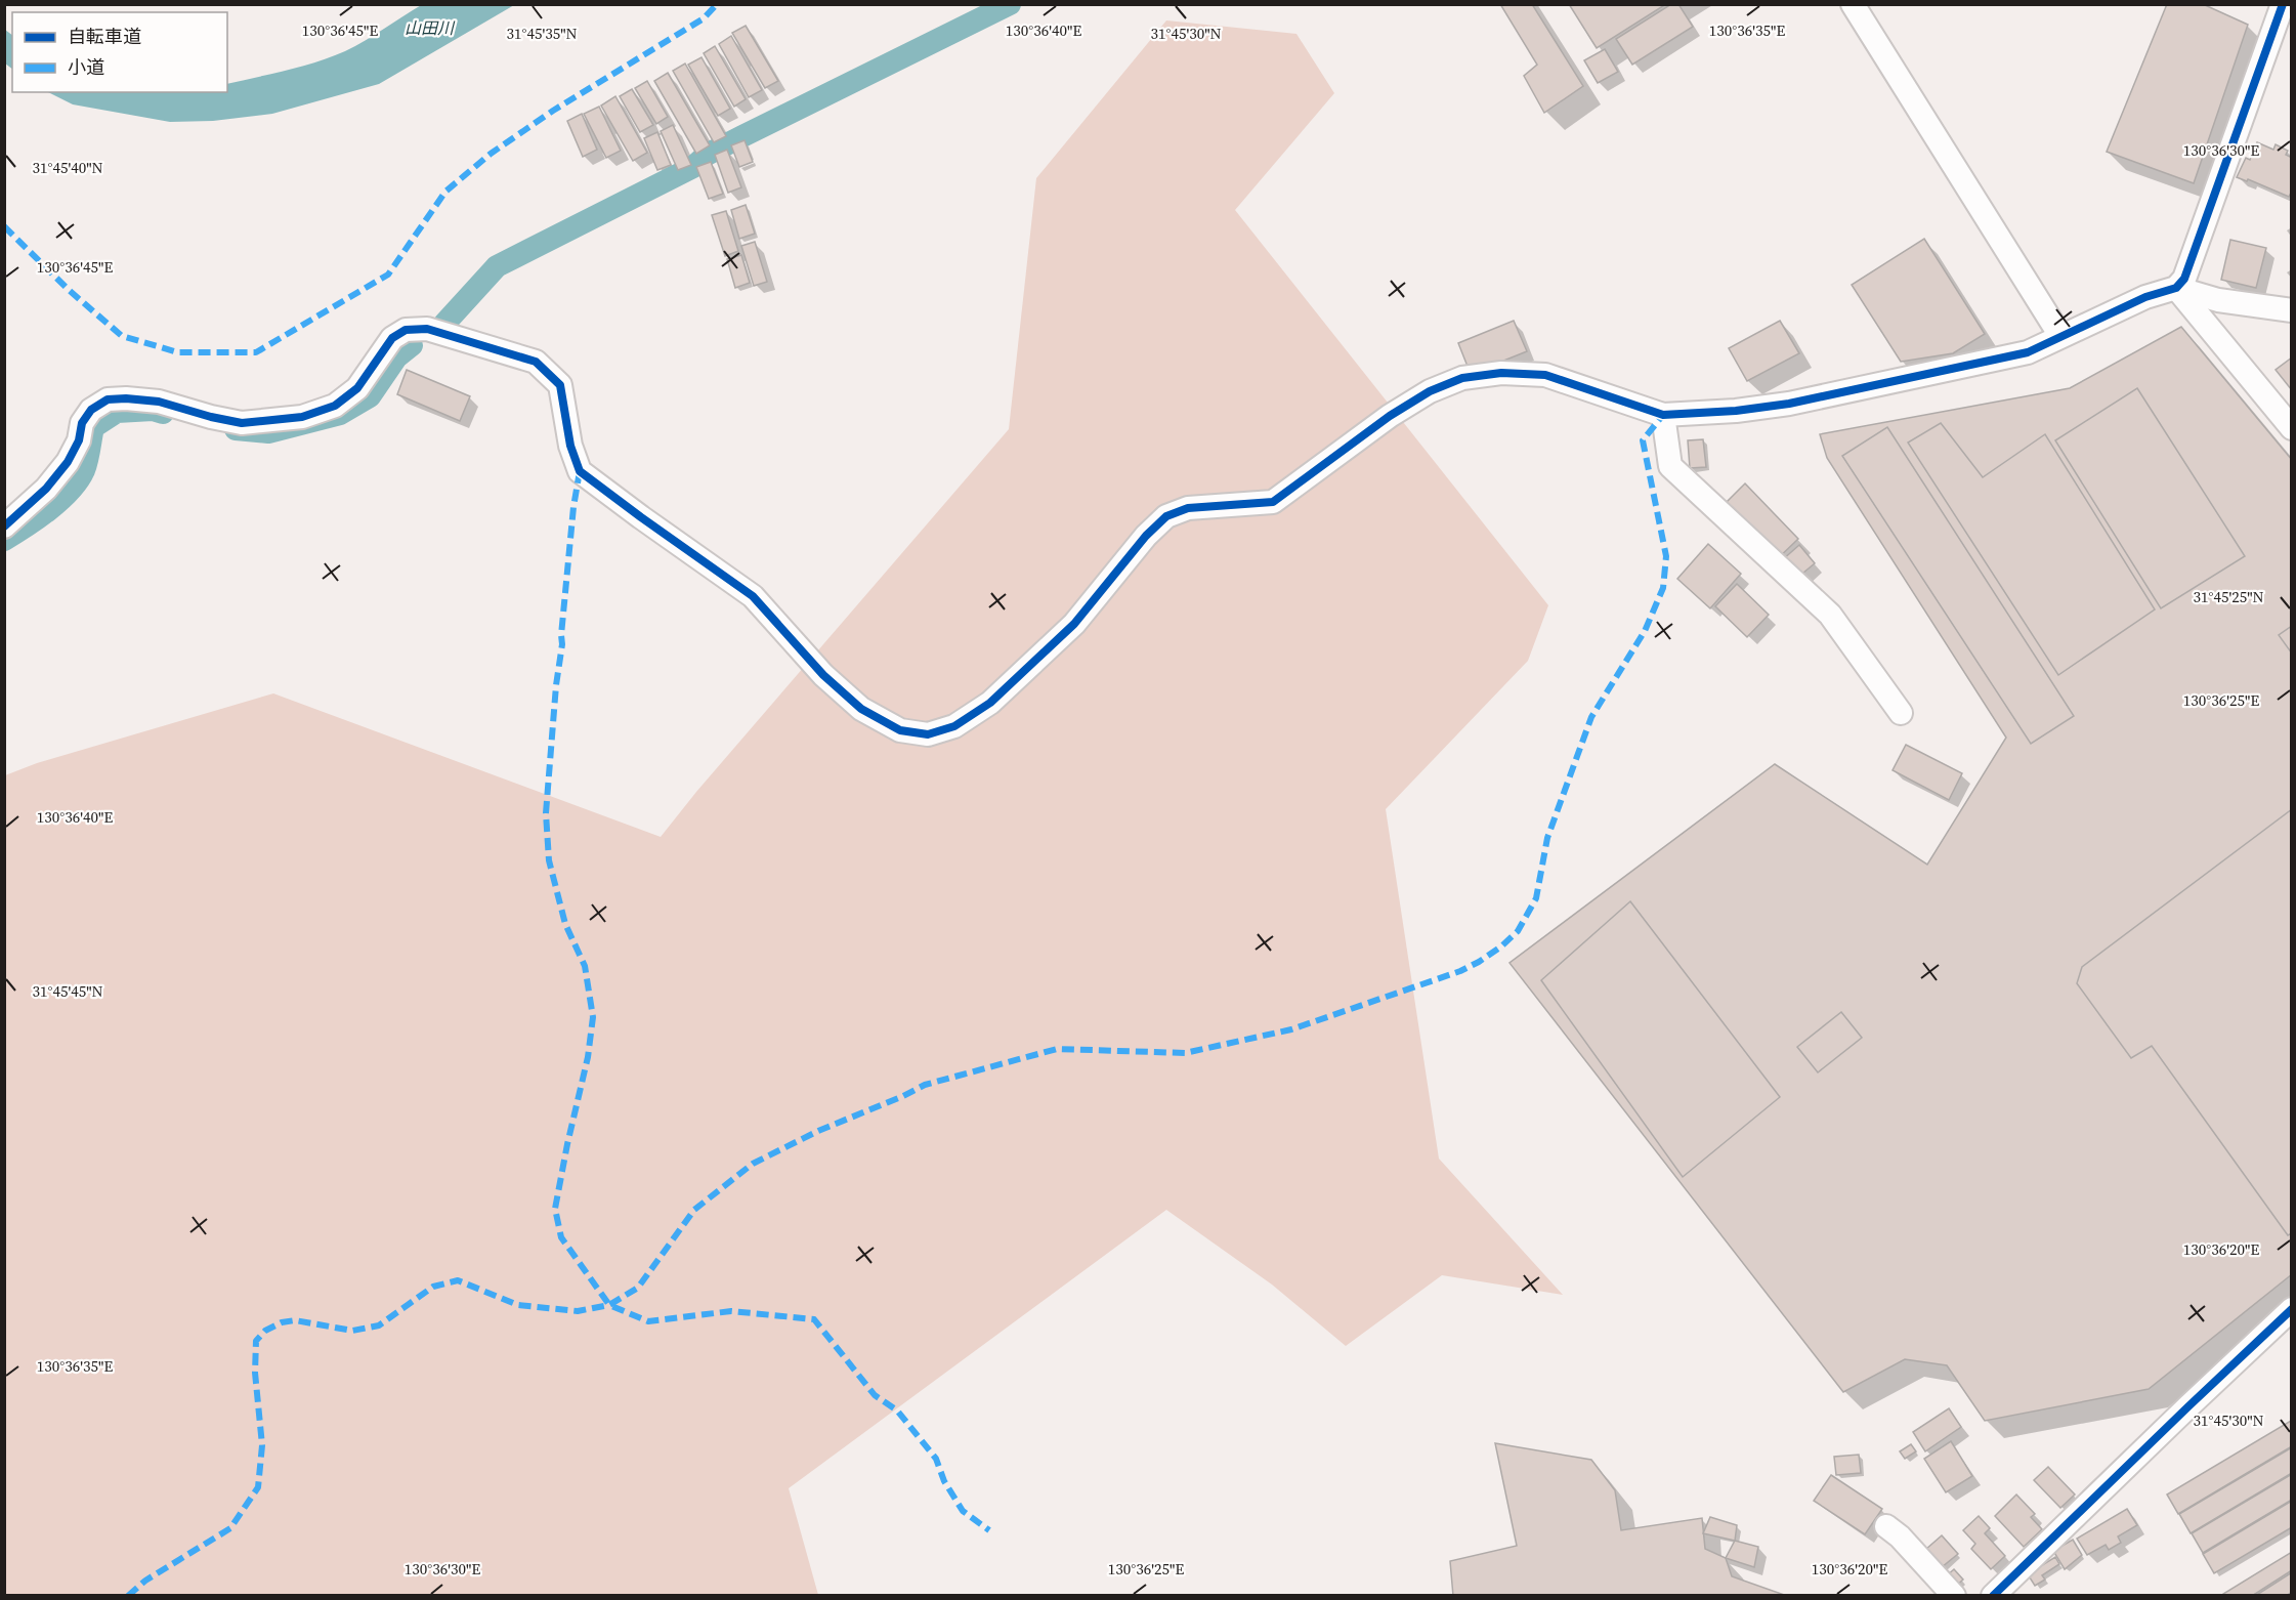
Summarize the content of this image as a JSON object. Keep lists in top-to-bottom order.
{
  "water": ["山田川"],
  "legend": ["自転車道", "小道"],
  "coordinates": [
    "130°36'45\"E",
    "130°36'40\"E",
    "130°36'35\"E",
    "31°45'35\"N",
    "31°45'30\"N",
    "130°36'30\"E",
    "31°45'40\"N",
    "31°45'25\"N",
    "130°36'25\"E",
    "31°45'45\"N",
    "130°36'20\"E"
  ]
}
